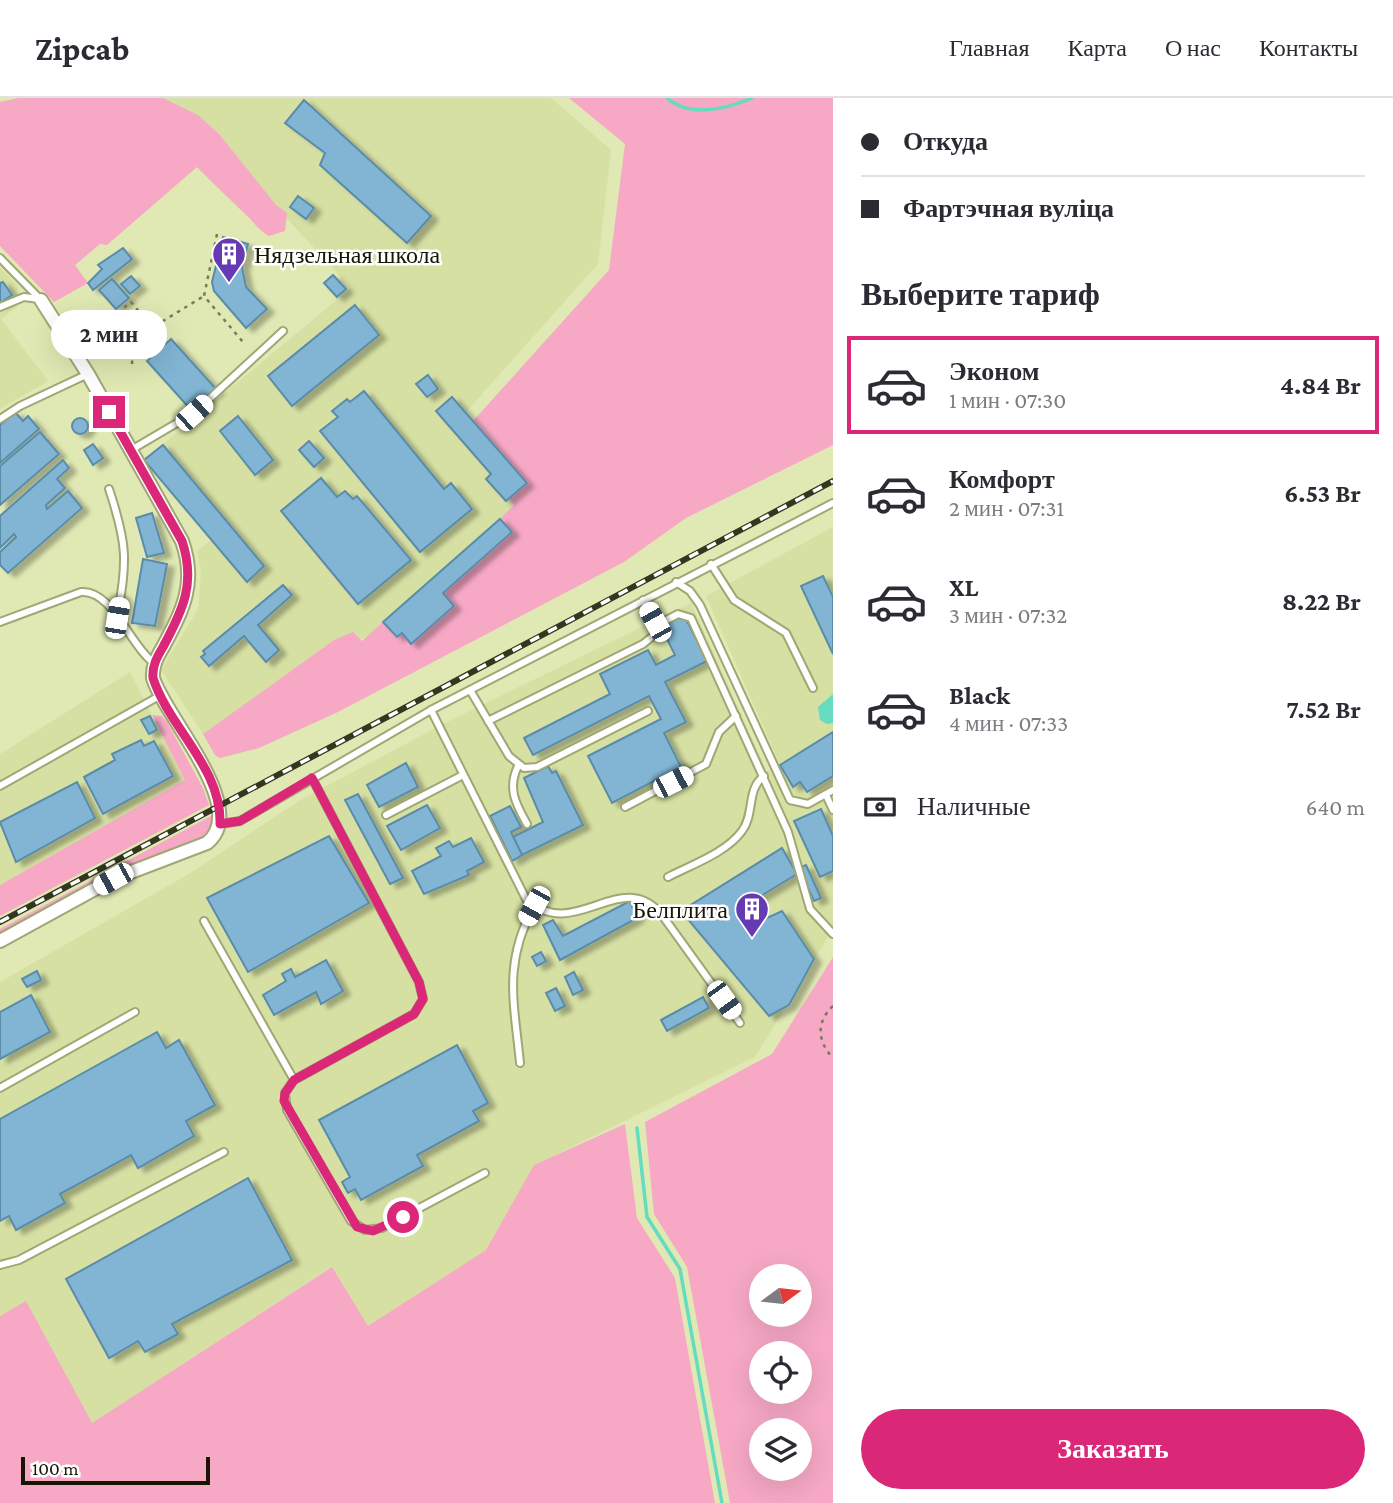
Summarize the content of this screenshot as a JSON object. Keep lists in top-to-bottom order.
{
  "places": {
    "building": ["Нядзельная школа", "Белплита"]
  },
  "scale_bar": "100 m",
  "north": "right",
  "page": {
    "header": "Zipcab",
    "nav": [
      "Главная",
      "Карта",
      "О нас",
      "Контакты"
    ],
    "banner": ["Откуда", "Фартэчная вуліца"],
    "heading": "Выберите тариф",
    "bubble": "2 мин",
    "list": [
      {
        "name": "Эконом",
        "note": "1 мин · 07:30",
        "value": "4.84 Br"
      },
      {
        "name": "Комфорт",
        "note": "2 мин · 07:31",
        "value": "6.53 Br"
      },
      {
        "name": "XL",
        "note": "3 мин · 07:32",
        "value": "8.22 Br"
      },
      {
        "name": "Black",
        "note": "4 мин · 07:33",
        "value": "7.52 Br"
      }
    ],
    "pay": ["Наличные", "640 m"],
    "buttons": "Заказать",
    "scale": "100 m"
  }
}
